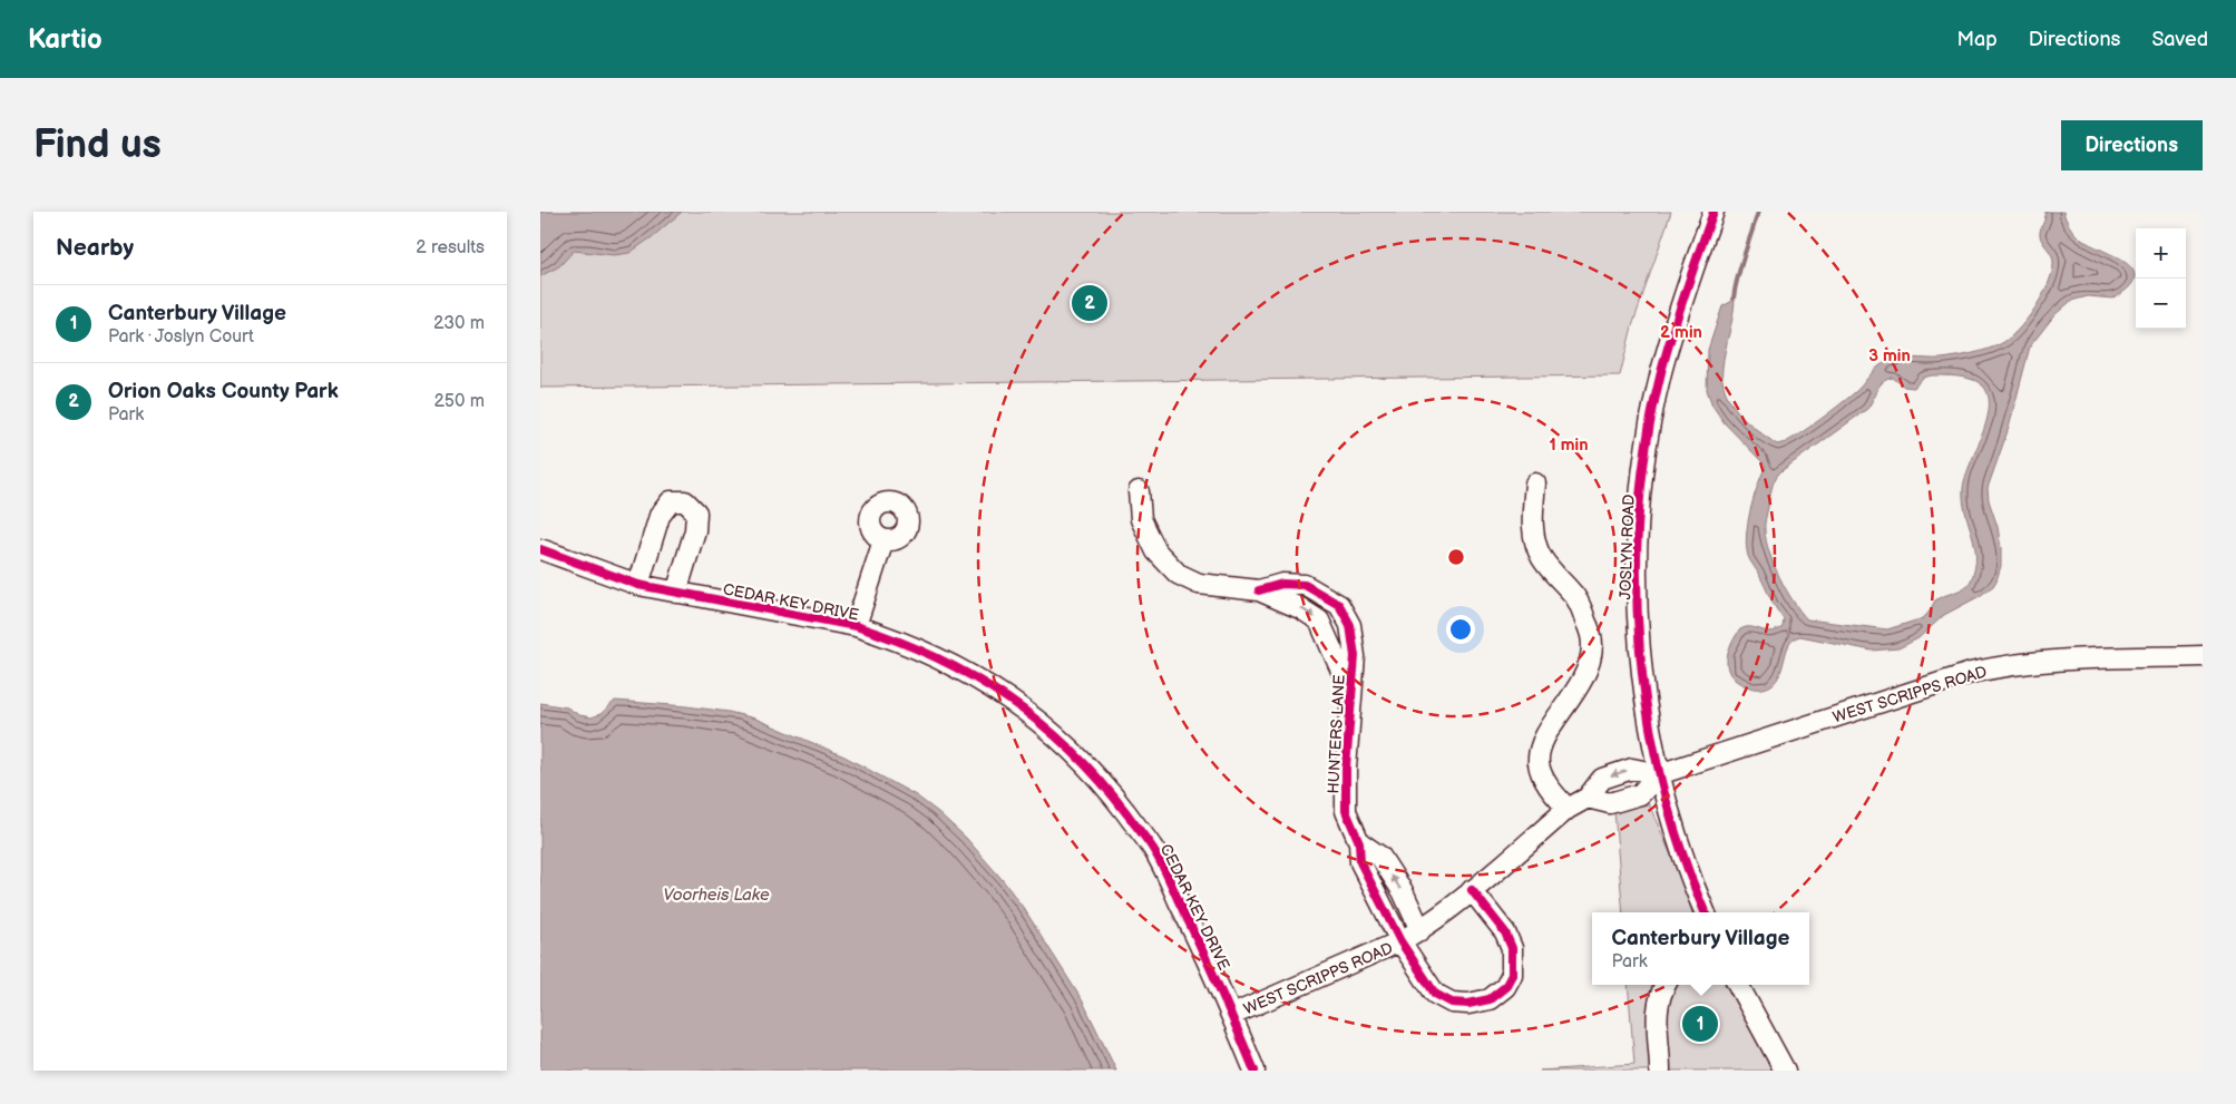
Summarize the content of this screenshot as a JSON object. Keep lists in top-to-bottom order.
{
  "streets": {
    "street": [
      "JOSLYN ROAD",
      "CEDAR KEY DRIVE",
      "WEST SCRIPPS ROAD",
      "HUNTERS LANE"
    ]
  },
  "crossings": [
    ["JOSLYN ROAD", "WEST SCRIPPS ROAD"],
    ["CEDAR KEY DRIVE", "WEST SCRIPPS ROAD"],
    ["WEST SCRIPPS ROAD", "HUNTERS LANE"]
  ],
  "water": ["Voorheis Lake"],
  "page": {
    "header": "Kartio",
    "nav": ["Map", "Directions", "Saved"],
    "buttons": "Directions",
    "title": "Find us",
    "heading": ["Nearby", "2 results"],
    "map_buttons": ["+", "−"],
    "pins": ["2", "1"],
    "list": [
      {
        "mark": "1",
        "name": "Canterbury Village",
        "note": "Park · Joslyn Court",
        "value": "230 m"
      },
      {
        "mark": "2",
        "name": "Orion Oaks County Park",
        "note": "Park",
        "value": "250 m"
      }
    ],
    "popup": ["Canterbury Village", "Park"]
  },
  "rings": ["2 min", "3 min", "1 min"]
}
